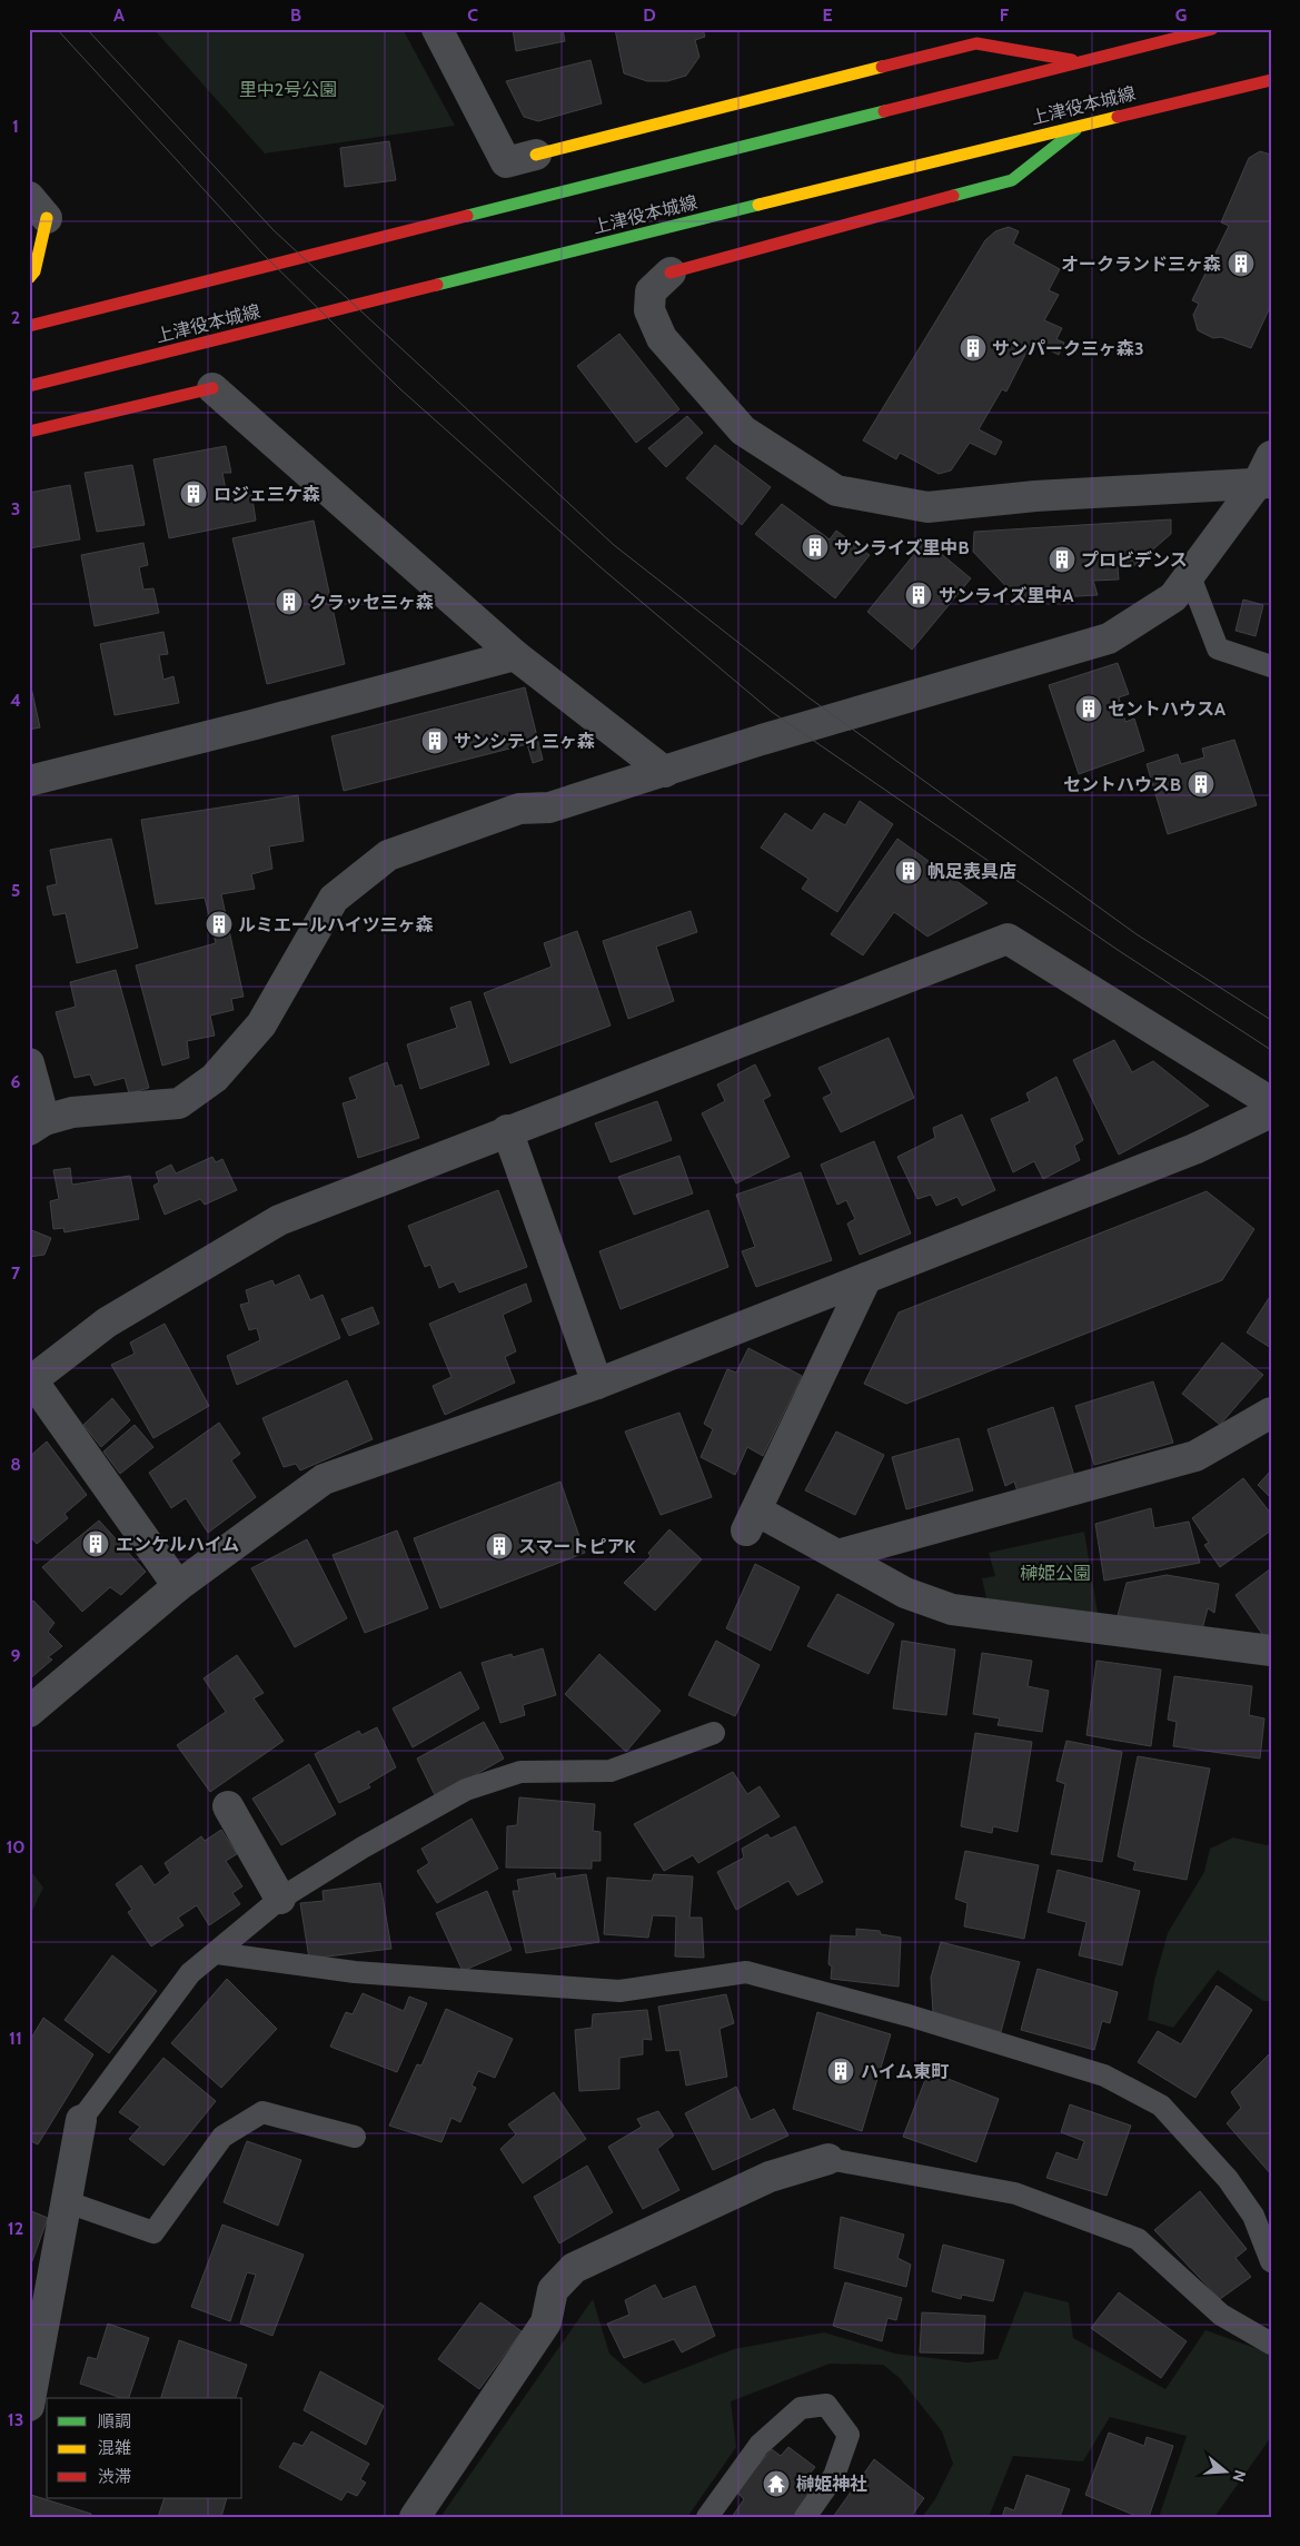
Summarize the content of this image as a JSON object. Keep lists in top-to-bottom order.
{
  "streets": {
    "street": ["上津役本城線"]
  },
  "parks": ["里中2号公園", "榊姫公園"],
  "places": {
    "building": [
      "オークランド三ヶ森",
      "サンパーク三ヶ森3",
      "ロジェ三ケ森",
      "サンライズ里中B",
      "プロビデンス",
      "サンライズ里中A",
      "クラッセ三ヶ森",
      "セントハウスA",
      "サンシティ三ヶ森",
      "セントハウスB",
      "帆足表具店",
      "ルミエールハイツ三ヶ森",
      "エンケルハイム",
      "スマートピアK",
      "ハイム東町"
    ],
    "temple": ["榊姫神社"]
  },
  "legend": ["順調", "混雑", "渋滞"],
  "north": "right",
  "grid": {
    "columns": [
      "A",
      "B",
      "C",
      "D",
      "E",
      "F",
      "G"
    ],
    "rows": [
      "1",
      "2",
      "3",
      "4",
      "5",
      "6",
      "7",
      "8",
      "9",
      "10",
      "11",
      "12",
      "13"
    ]
  }
}
